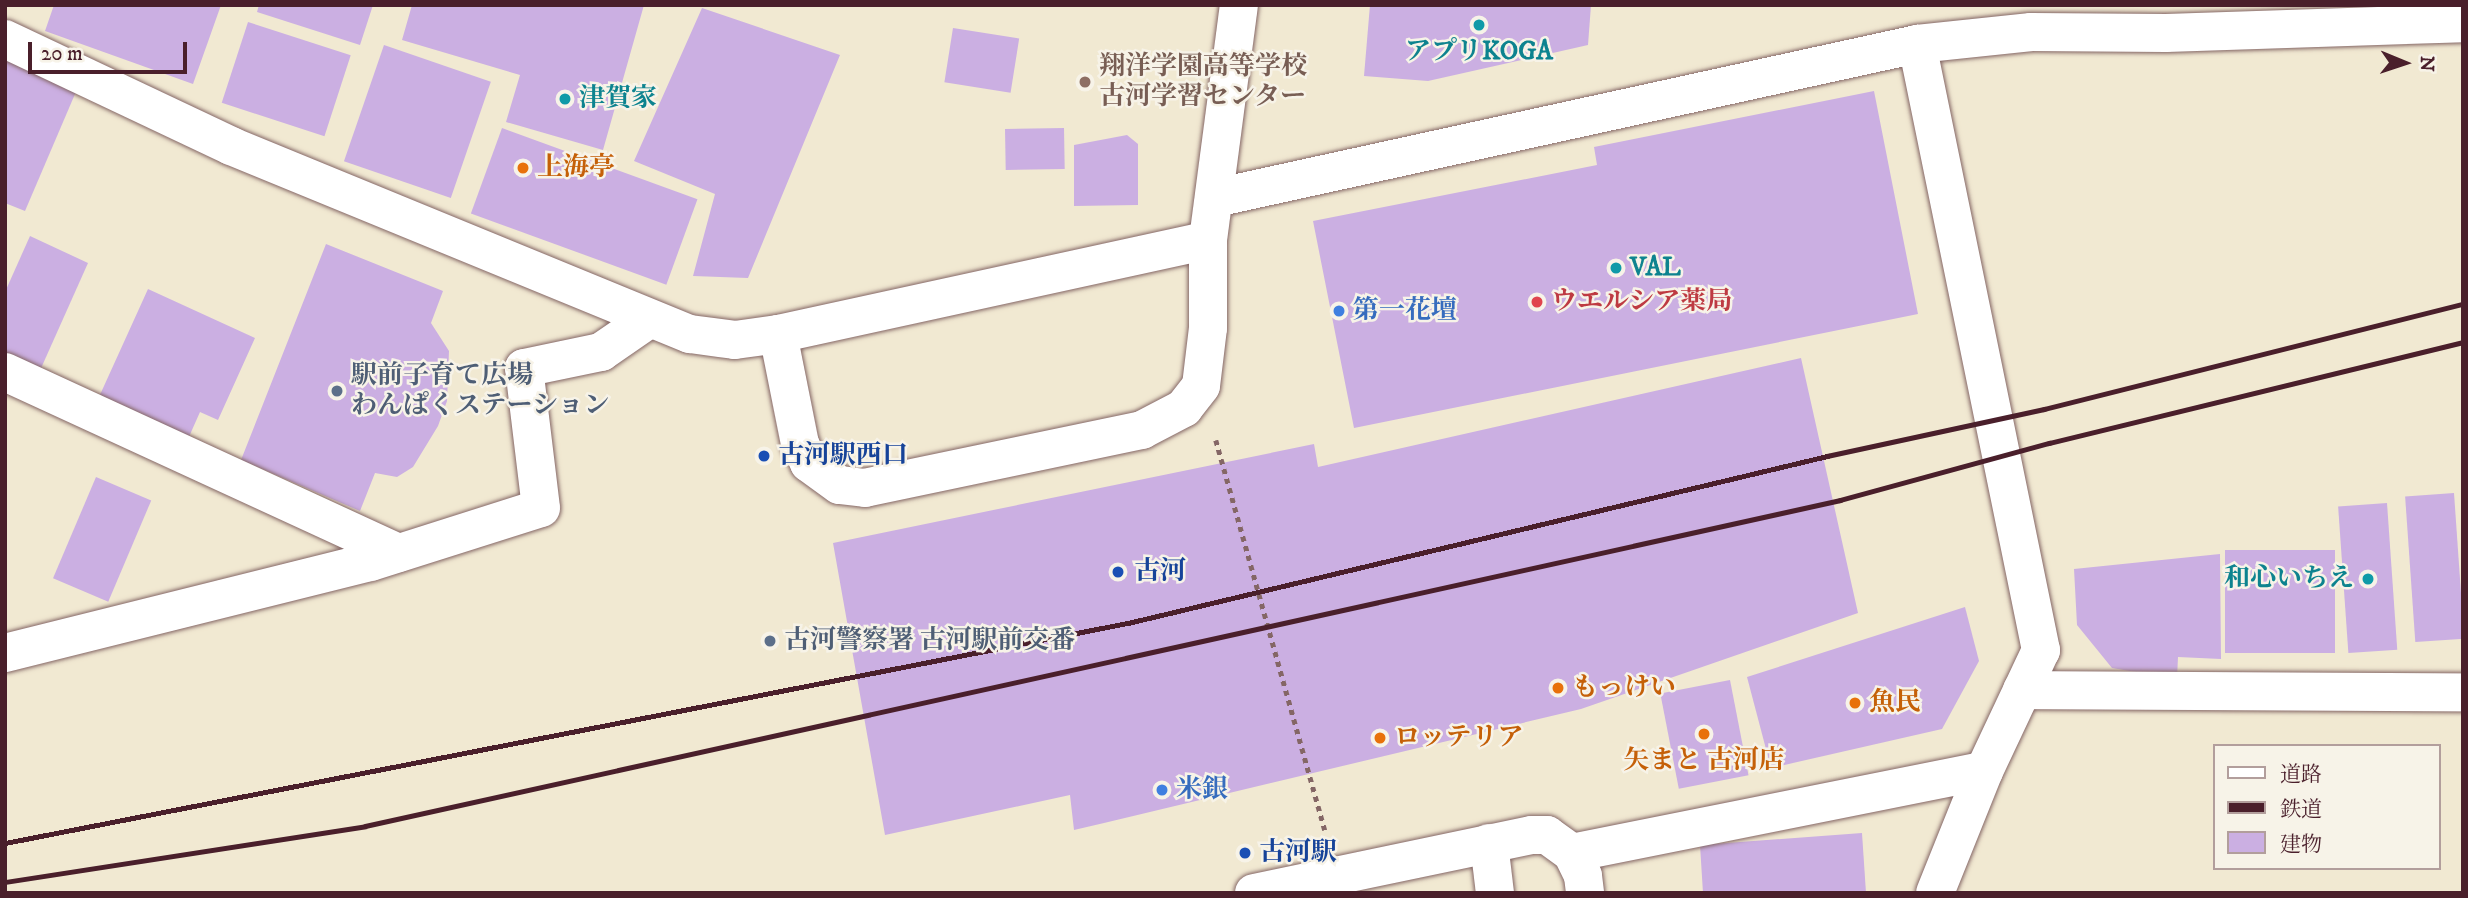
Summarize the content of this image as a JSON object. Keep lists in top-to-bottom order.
{
  "places": [
    "アプリKOGA",
    "翔洋学園高等学校 古河学習センター",
    "津賀家",
    "上海亭",
    "VAL",
    "ウエルシア薬局",
    "第一花壇",
    "駅前子育て広場 わんぱくステーション",
    "古河駅西口",
    "古河",
    "和心いちえ",
    "古河警察署 古河駅前交番",
    "もっけい",
    "魚民",
    "矢まと 古河店",
    "ロッテリア",
    "米銀",
    "古河駅"
  ],
  "legend": ["道路", "鉄道", "建物"],
  "scale_bar": "20 m",
  "north": "right"
}
